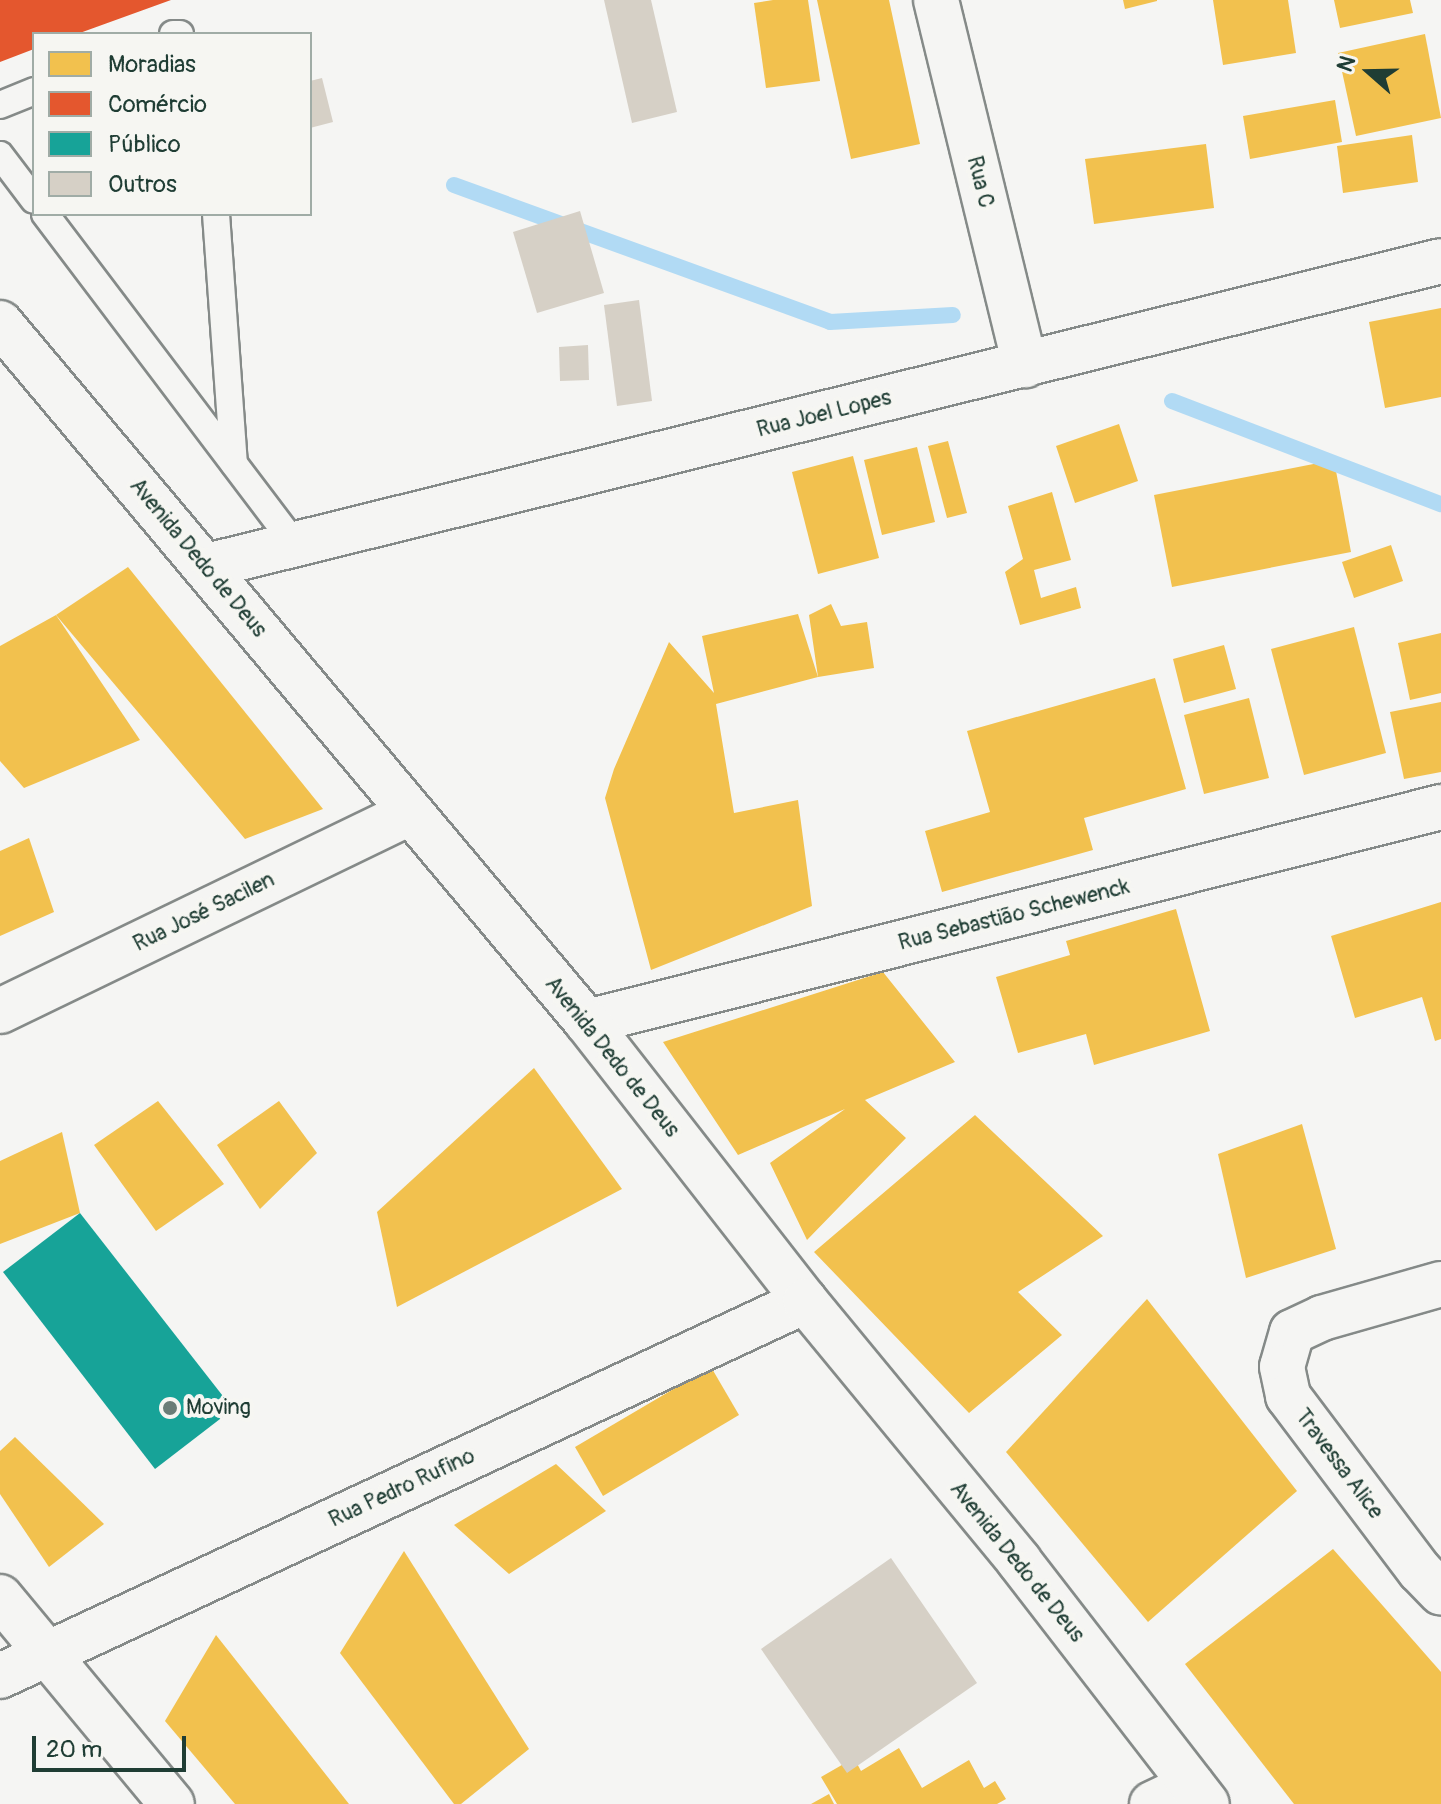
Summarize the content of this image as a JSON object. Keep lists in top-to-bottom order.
{
  "streets": {
    "street": [
      "Rua C",
      "Rua Joel Lopes",
      "Avenida Dedo de Deus",
      "Rua José Sacilen",
      "Rua Sebastião Schewenck",
      "Travessa Alice",
      "Rua Pedro Rufino"
    ]
  },
  "crossings": [
    ["Rua C", "Rua Joel Lopes"],
    ["Rua Joel Lopes", "Avenida Dedo de Deus"],
    ["Avenida Dedo de Deus", "Rua José Sacilen"],
    ["Avenida Dedo de Deus", "Rua Sebastião Schewenck"],
    ["Avenida Dedo de Deus", "Rua Pedro Rufino"]
  ],
  "places": ["Moving"],
  "legend": [
    "Moradias",
    "Comércio",
    "Público",
    "Outros"
  ],
  "scale_bar": "20 m",
  "north": "left"
}
